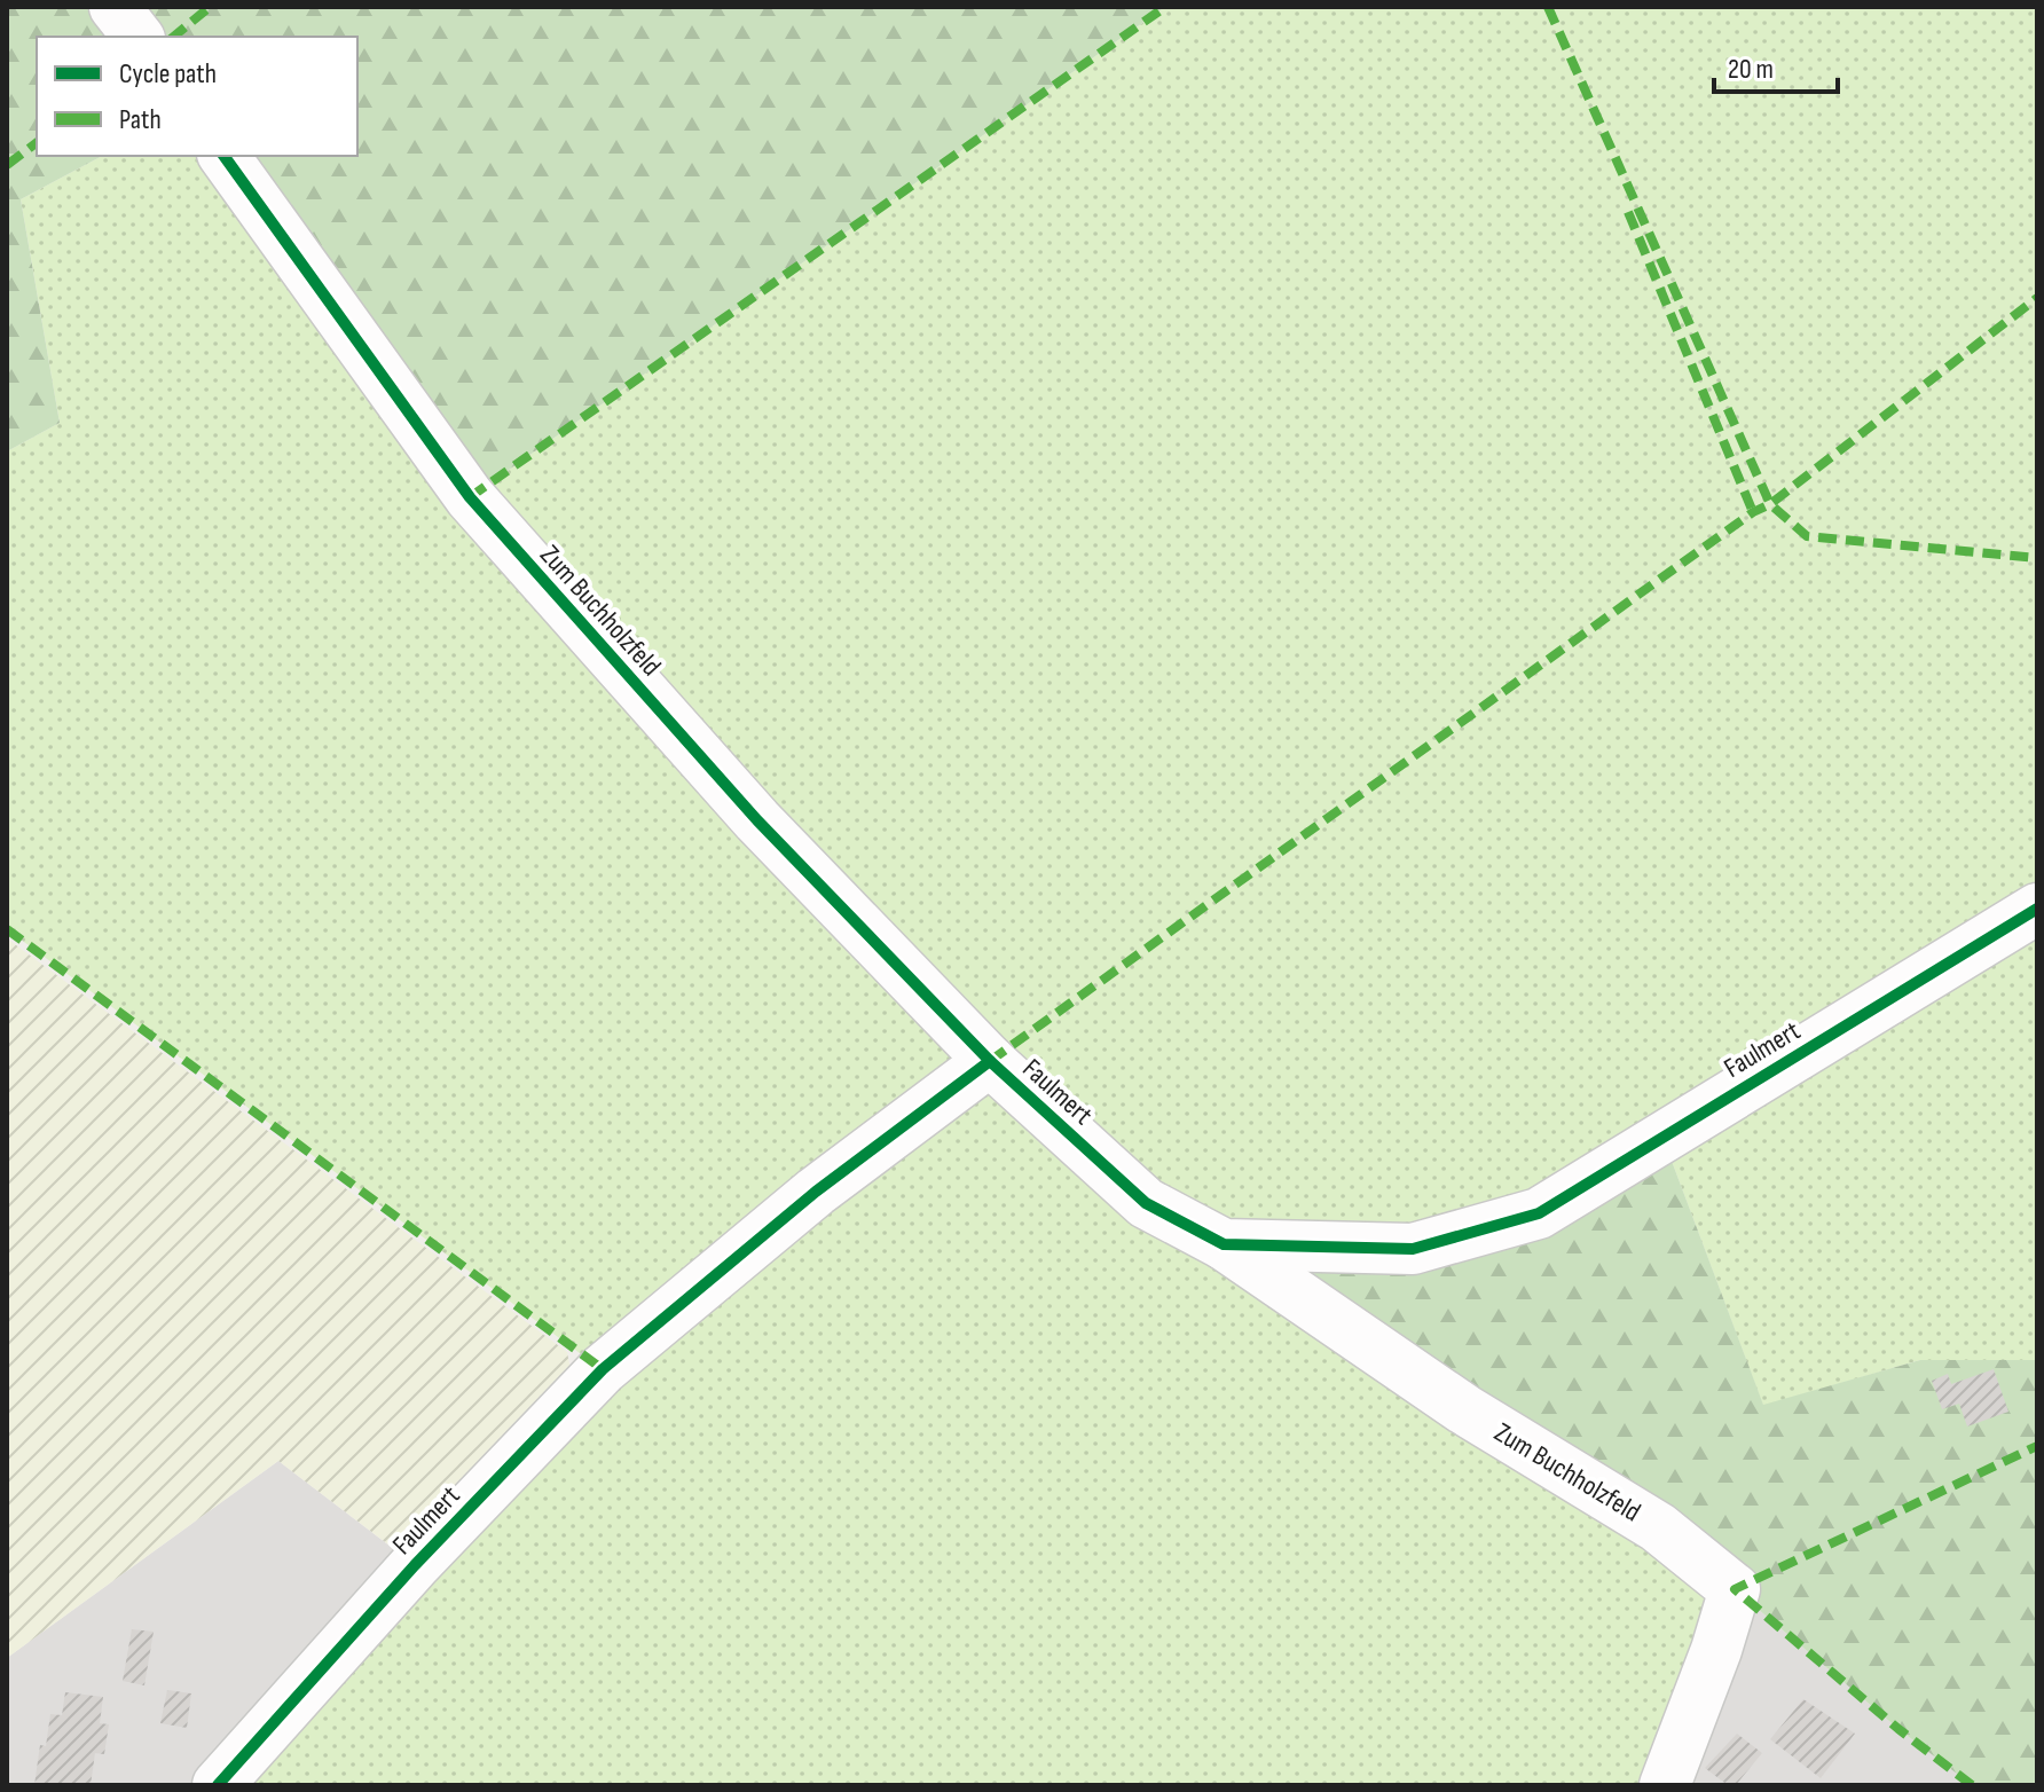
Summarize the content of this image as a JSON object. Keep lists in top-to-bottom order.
{
  "streets": {
    "street": ["Zum Buchholzfeld", "Faulmert"]
  },
  "crossings": [
    ["Zum Buchholzfeld", "Faulmert"]
  ],
  "legend": ["Cycle path", "Path"],
  "scale_bar": "20 m"
}
